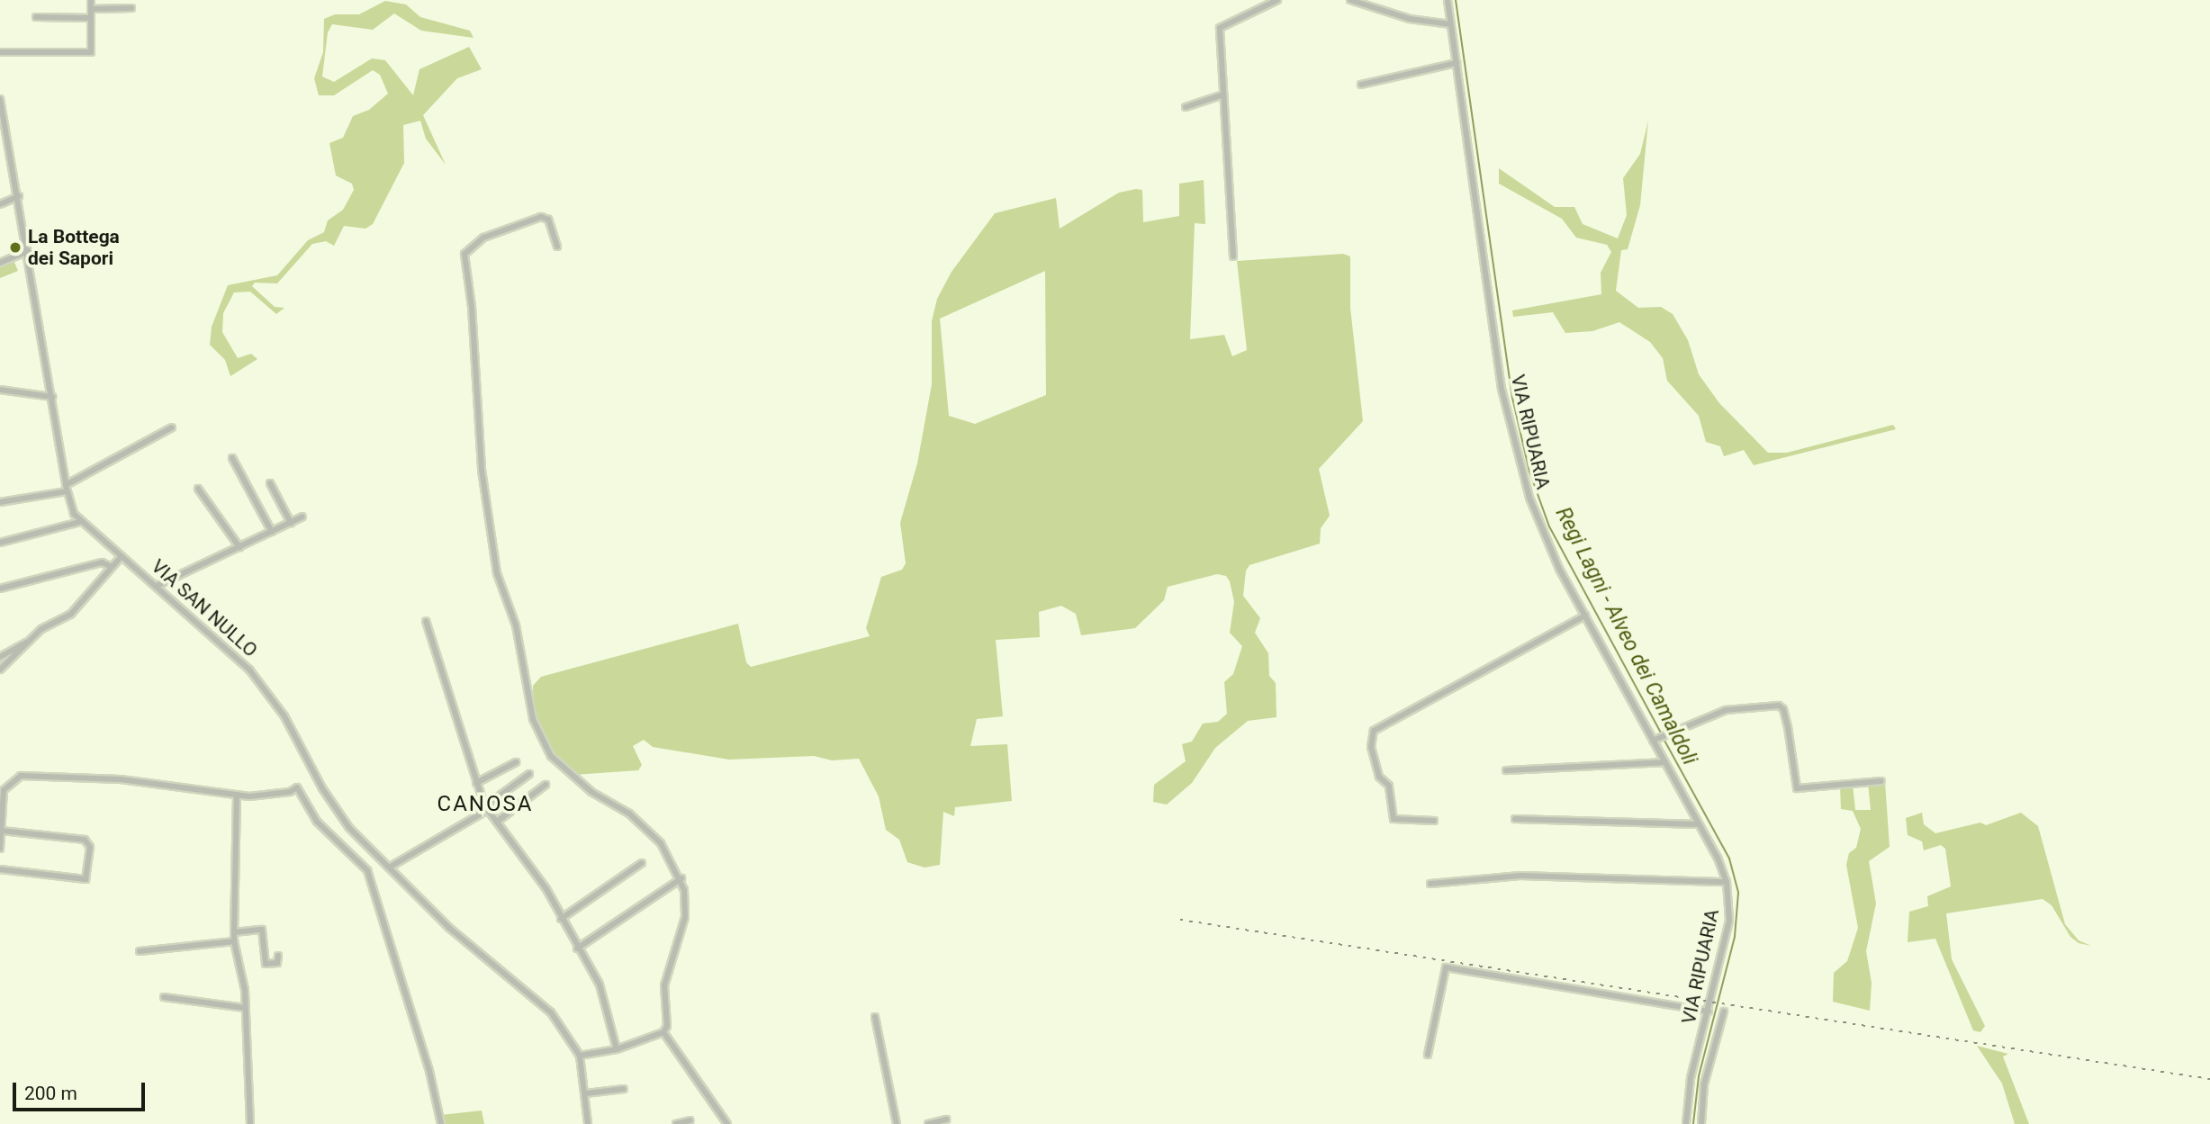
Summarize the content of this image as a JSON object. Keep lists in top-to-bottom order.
{
  "streets": {
    "street": ["VIA RIPUARIA", "VIA SAN NULLO"]
  },
  "districts": ["CANOSA"],
  "water": ["Regi Lagni - Alveo dei Camaldoli"],
  "places": ["La Bottega dei Sapori"],
  "scale_bar": "200 m"
}
